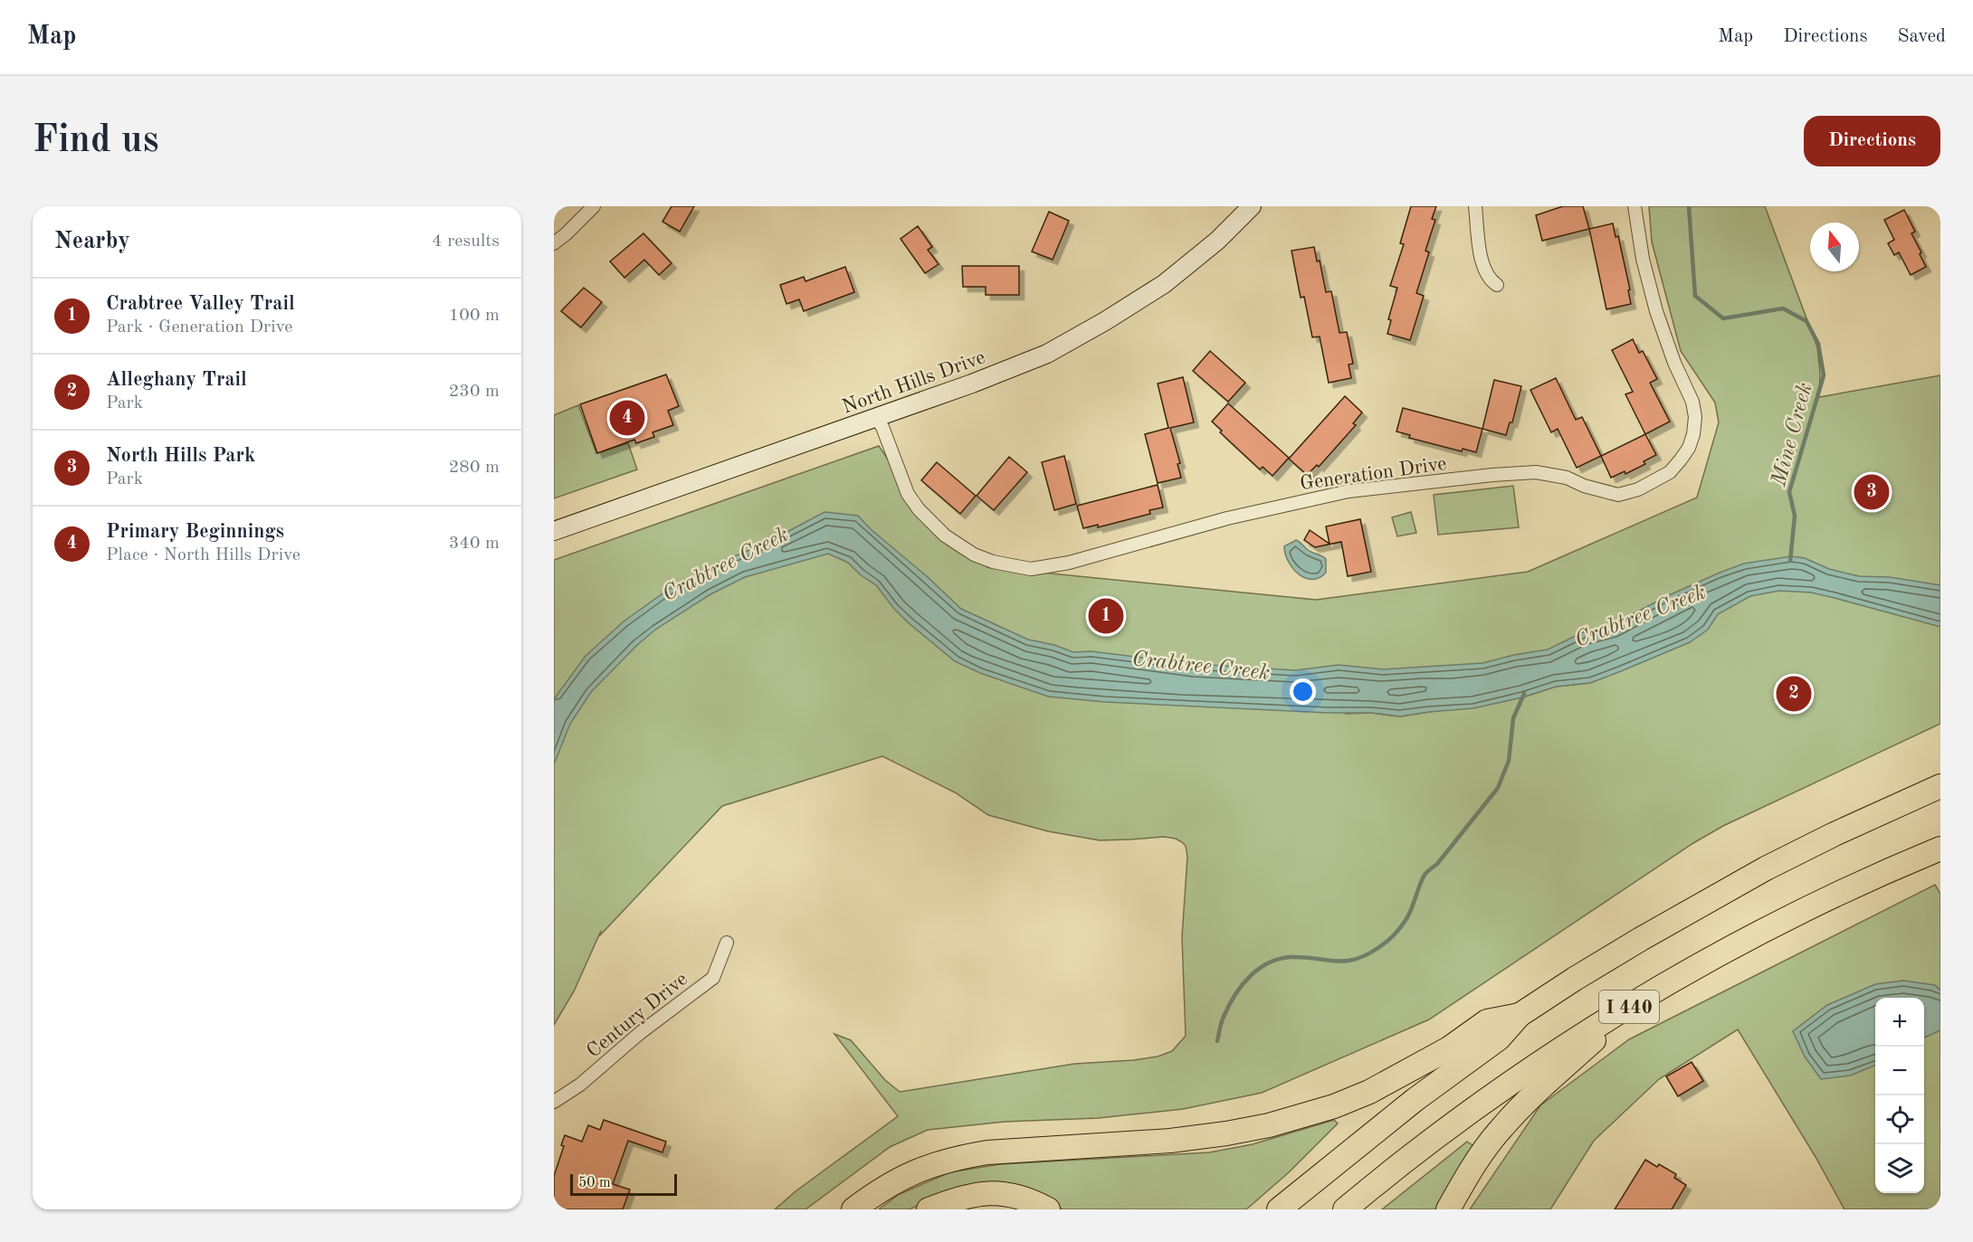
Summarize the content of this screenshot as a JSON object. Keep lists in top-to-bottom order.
{
  "streets": {
    "highway": ["I 440"],
    "main road": ["North Hills Drive"],
    "street": ["Generation Drive", "Century Drive"]
  },
  "crossings": [
    ["North Hills Drive", "Generation Drive"]
  ],
  "water": ["Mine Creek", "Crabtree Creek"],
  "scale_bar": "50 m",
  "north": "top",
  "page": {
    "header": "Map",
    "nav": ["Map", "Directions", "Saved"],
    "buttons": "Directions",
    "title": "Find us",
    "heading": ["Nearby", "4 results"],
    "list": [
      {
        "mark": "1",
        "name": "Crabtree Valley Trail",
        "note": "Park · Generation Drive",
        "value": "100 m"
      },
      {
        "mark": "2",
        "name": "Alleghany Trail",
        "note": "Park",
        "value": "230 m"
      },
      {
        "mark": "3",
        "name": "North Hills Park",
        "note": "Park",
        "value": "280 m"
      },
      {
        "mark": "4",
        "name": "Primary Beginnings",
        "note": "Place · North Hills Drive",
        "value": "340 m"
      }
    ],
    "pins": [
      "4",
      "3",
      "1",
      "2"
    ],
    "map_buttons": ["+", "−"],
    "scale": "50 m"
  }
}
